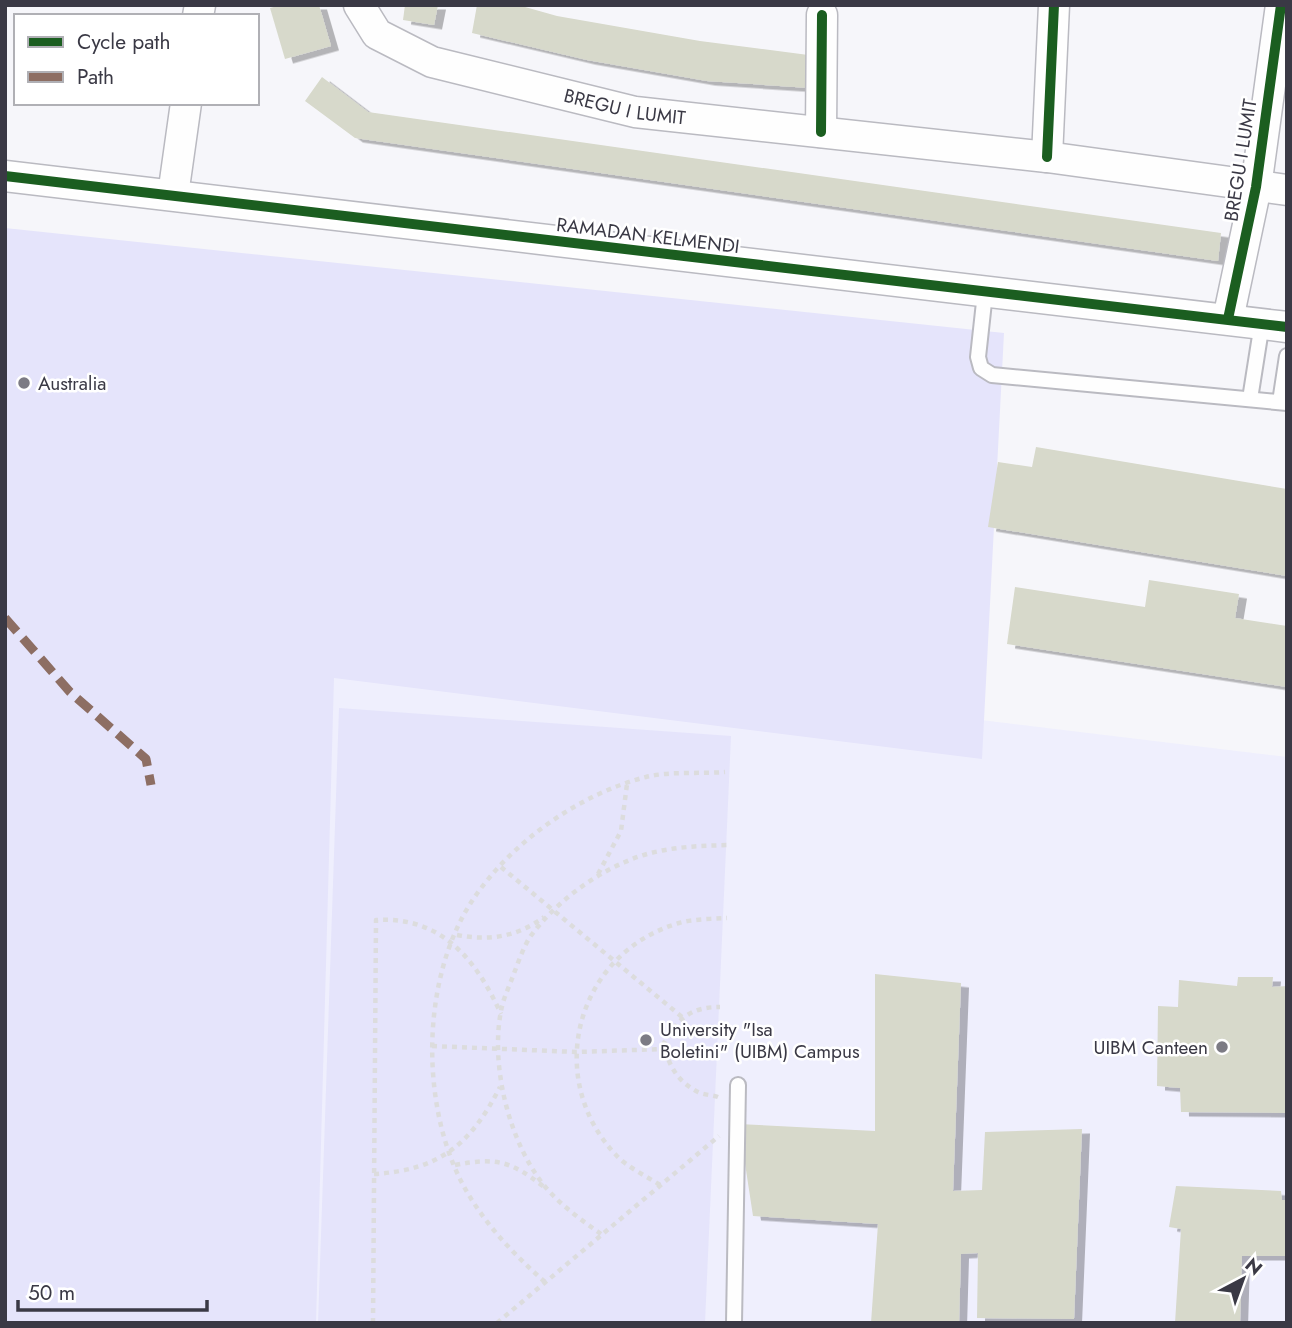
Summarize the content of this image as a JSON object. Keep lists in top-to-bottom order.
{
  "streets": {
    "street": ["BREGU I LUMIT", "RAMADAN KELMENDI"]
  },
  "crossings": [
    ["BREGU I LUMIT", "RAMADAN KELMENDI"]
  ],
  "places": ["Australia", "University \"Isa Boletini\" (UIBM) Campus", "UIBM Canteen"],
  "legend": ["Cycle path", "Path"],
  "scale_bar": "50 m",
  "north": "top right"
}
